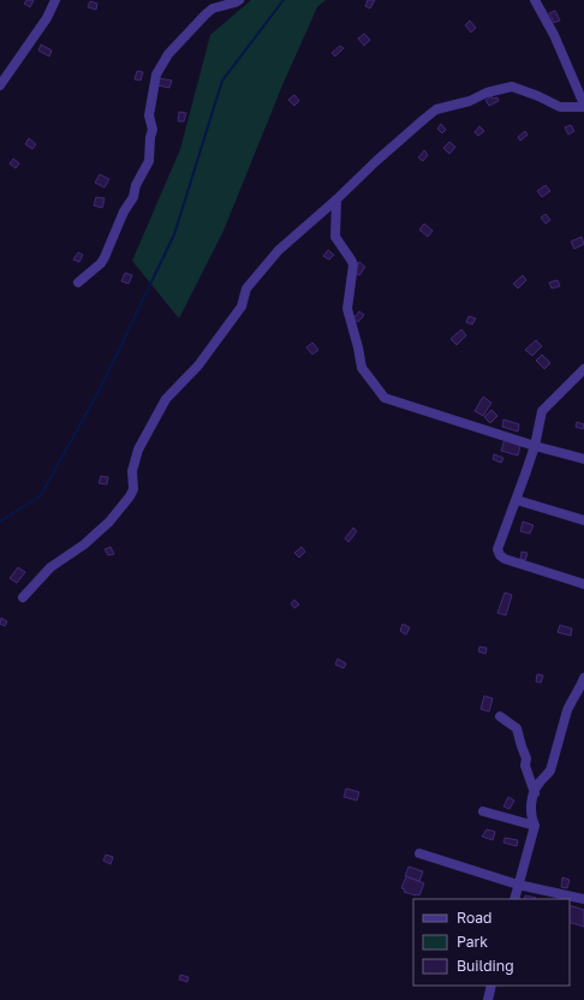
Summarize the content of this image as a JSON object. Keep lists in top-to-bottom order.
{
  "legend": ["Road", "Park", "Building"]
}
